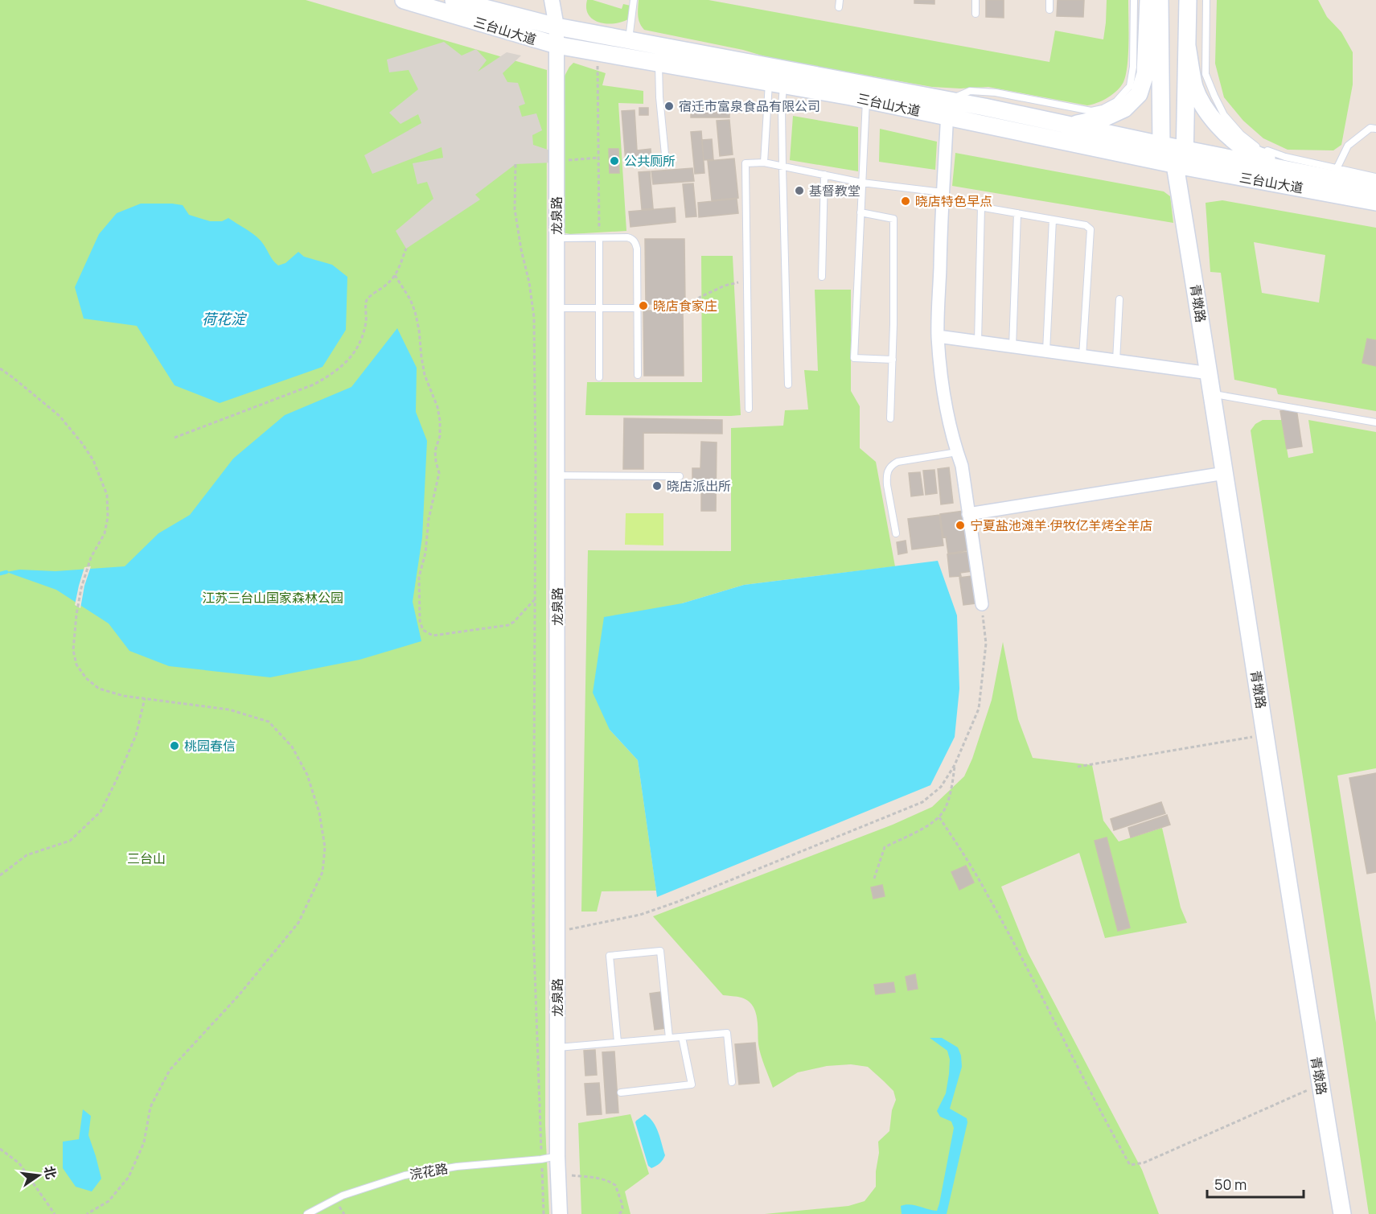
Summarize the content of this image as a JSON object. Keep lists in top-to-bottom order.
{
  "streets": {
    "main road": ["三台山大道", "青墩路"],
    "street": ["龙泉路"],
    "lane": ["浣花路"]
  },
  "crossings": [
    ["三台山大道", "龙泉路"],
    ["三台山大道", "青墩路"],
    ["龙泉路", "浣花路"]
  ],
  "water": ["荷花淀"],
  "parks": ["江苏三台山国家森林公园", "三台山"],
  "places": [
    "宿迁市富泉食品有限公司",
    "公共厕所",
    "基督教堂",
    "晓店特色早点",
    "晓店食家庄",
    "晓店派出所",
    "宁夏盐池滩羊·伊牧亿羊烤全羊店",
    "桃园春信"
  ],
  "scale_bar": "50 m",
  "north": "right"
}
